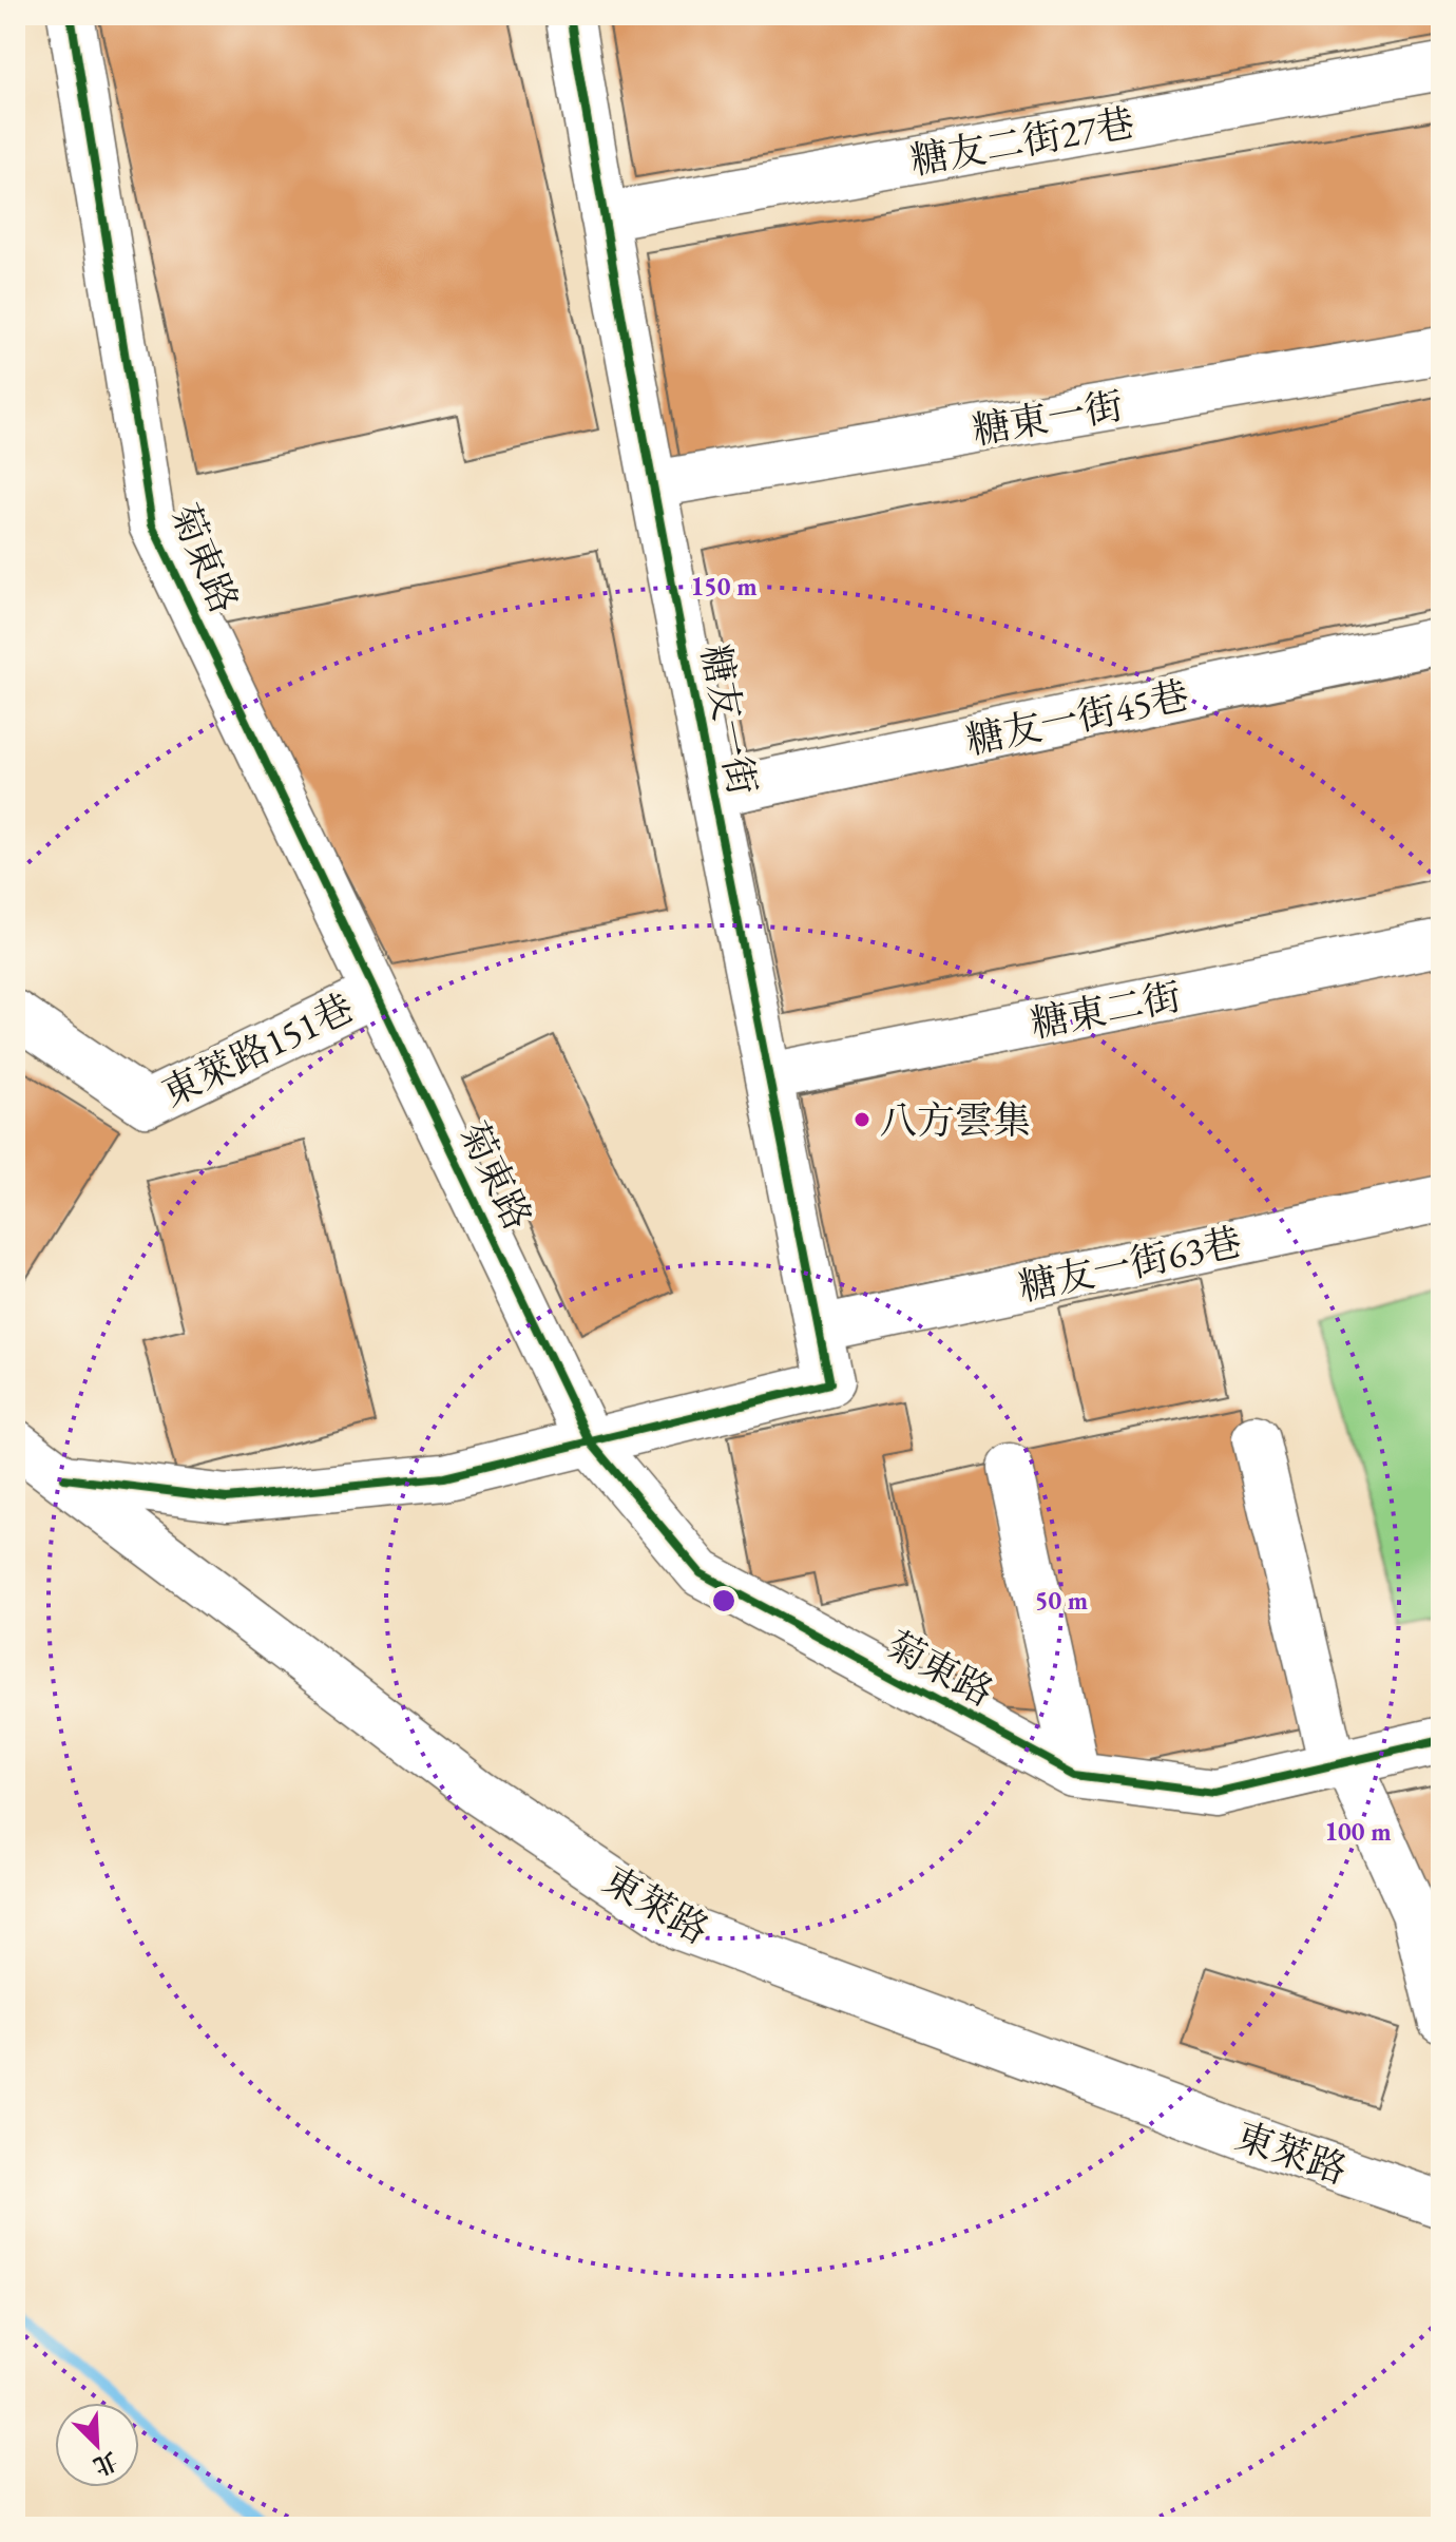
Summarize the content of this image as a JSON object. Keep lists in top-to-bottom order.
{
  "streets": {
    "street": [
      "糖友二街27巷",
      "糖東一街",
      "菊東路",
      "糖友一街45巷",
      "糖友一街",
      "糖東二街",
      "東萊路151巷",
      "糖友一街63巷",
      "東萊路"
    ]
  },
  "crossings": [
    ["糖友二街27巷", "糖友一街"],
    ["糖東一街", "糖友一街"],
    ["菊東路", "糖友一街"],
    ["菊東路", "東萊路151巷"],
    ["糖友一街45巷", "糖友一街"],
    ["糖友一街", "糖東二街"],
    ["糖友一街", "糖友一街63巷"]
  ],
  "places": ["八方雲集"],
  "north": "bottom right",
  "rings": ["150 m", "50 m", "100 m"]
}
